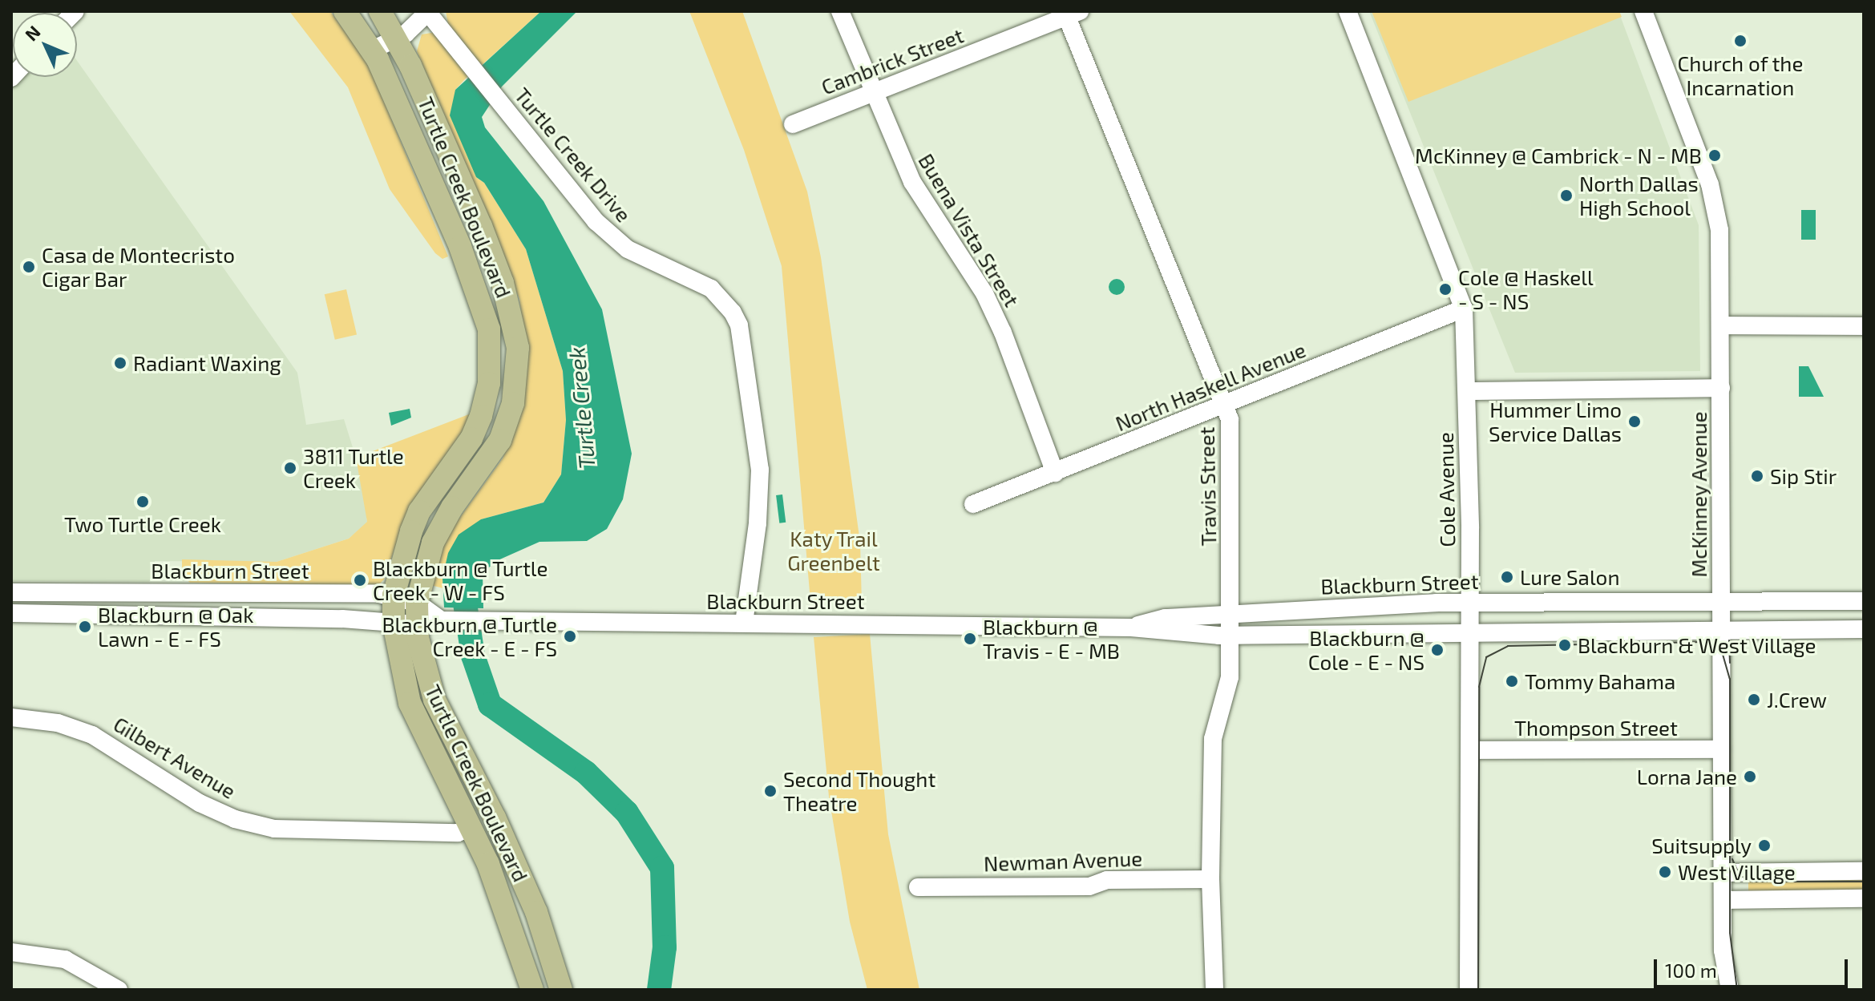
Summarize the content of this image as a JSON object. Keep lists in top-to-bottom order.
{
  "streets": {
    "main road": ["Turtle Creek Boulevard"],
    "street": [
      "Cambrick Street",
      "Turtle Creek Drive",
      "Buena Vista Street",
      "North Haskell Avenue",
      "Travis Street",
      "Cole Avenue",
      "McKinney Avenue",
      "Blackburn Street",
      "Thompson Street",
      "Gilbert Avenue",
      "Newman Avenue"
    ]
  },
  "crossings": [
    ["Cambrick Street", "Buena Vista Street"],
    ["Cambrick Street", "Travis Street"],
    ["Turtle Creek Drive", "Blackburn Street"],
    ["Turtle Creek Boulevard", "Blackburn Street"],
    ["Turtle Creek Boulevard", "Gilbert Avenue"],
    ["Buena Vista Street", "North Haskell Avenue"],
    ["North Haskell Avenue", "Travis Street"],
    ["North Haskell Avenue", "Cole Avenue"],
    ["Travis Street", "Blackburn Street"],
    ["Travis Street", "Newman Avenue"],
    ["Cole Avenue", "Blackburn Street"],
    ["Cole Avenue", "Thompson Street"],
    ["McKinney Avenue", "Blackburn Street"],
    ["McKinney Avenue", "Thompson Street"]
  ],
  "water": ["Turtle Creek"],
  "parks": ["Katy Trail Greenbelt"],
  "places": [
    "Church of the Incarnation",
    "McKinney @ Cambrick - N - MB",
    "North Dallas High School",
    "Casa de Montecristo Cigar Bar",
    "Cole @ Haskell - S - NS",
    "Radiant Waxing",
    "Hummer Limo Service Dallas",
    "3811 Turtle Creek",
    "Sip Stir",
    "Two Turtle Creek",
    "Lure Salon",
    "Blackburn @ Turtle Creek - W - FS",
    "Blackburn @ Oak Lawn - E - FS",
    "Blackburn @ Turtle Creek - E - FS",
    "Blackburn @ Travis - E - MB",
    "Blackburn & West Village",
    "Blackburn @ Cole - E - NS",
    "Tommy Bahama",
    "J.Crew",
    "Lorna Jane",
    "Second Thought Theatre",
    "Suitsupply",
    "West Village"
  ],
  "scale_bar": "100 m",
  "north": "top left"
}
